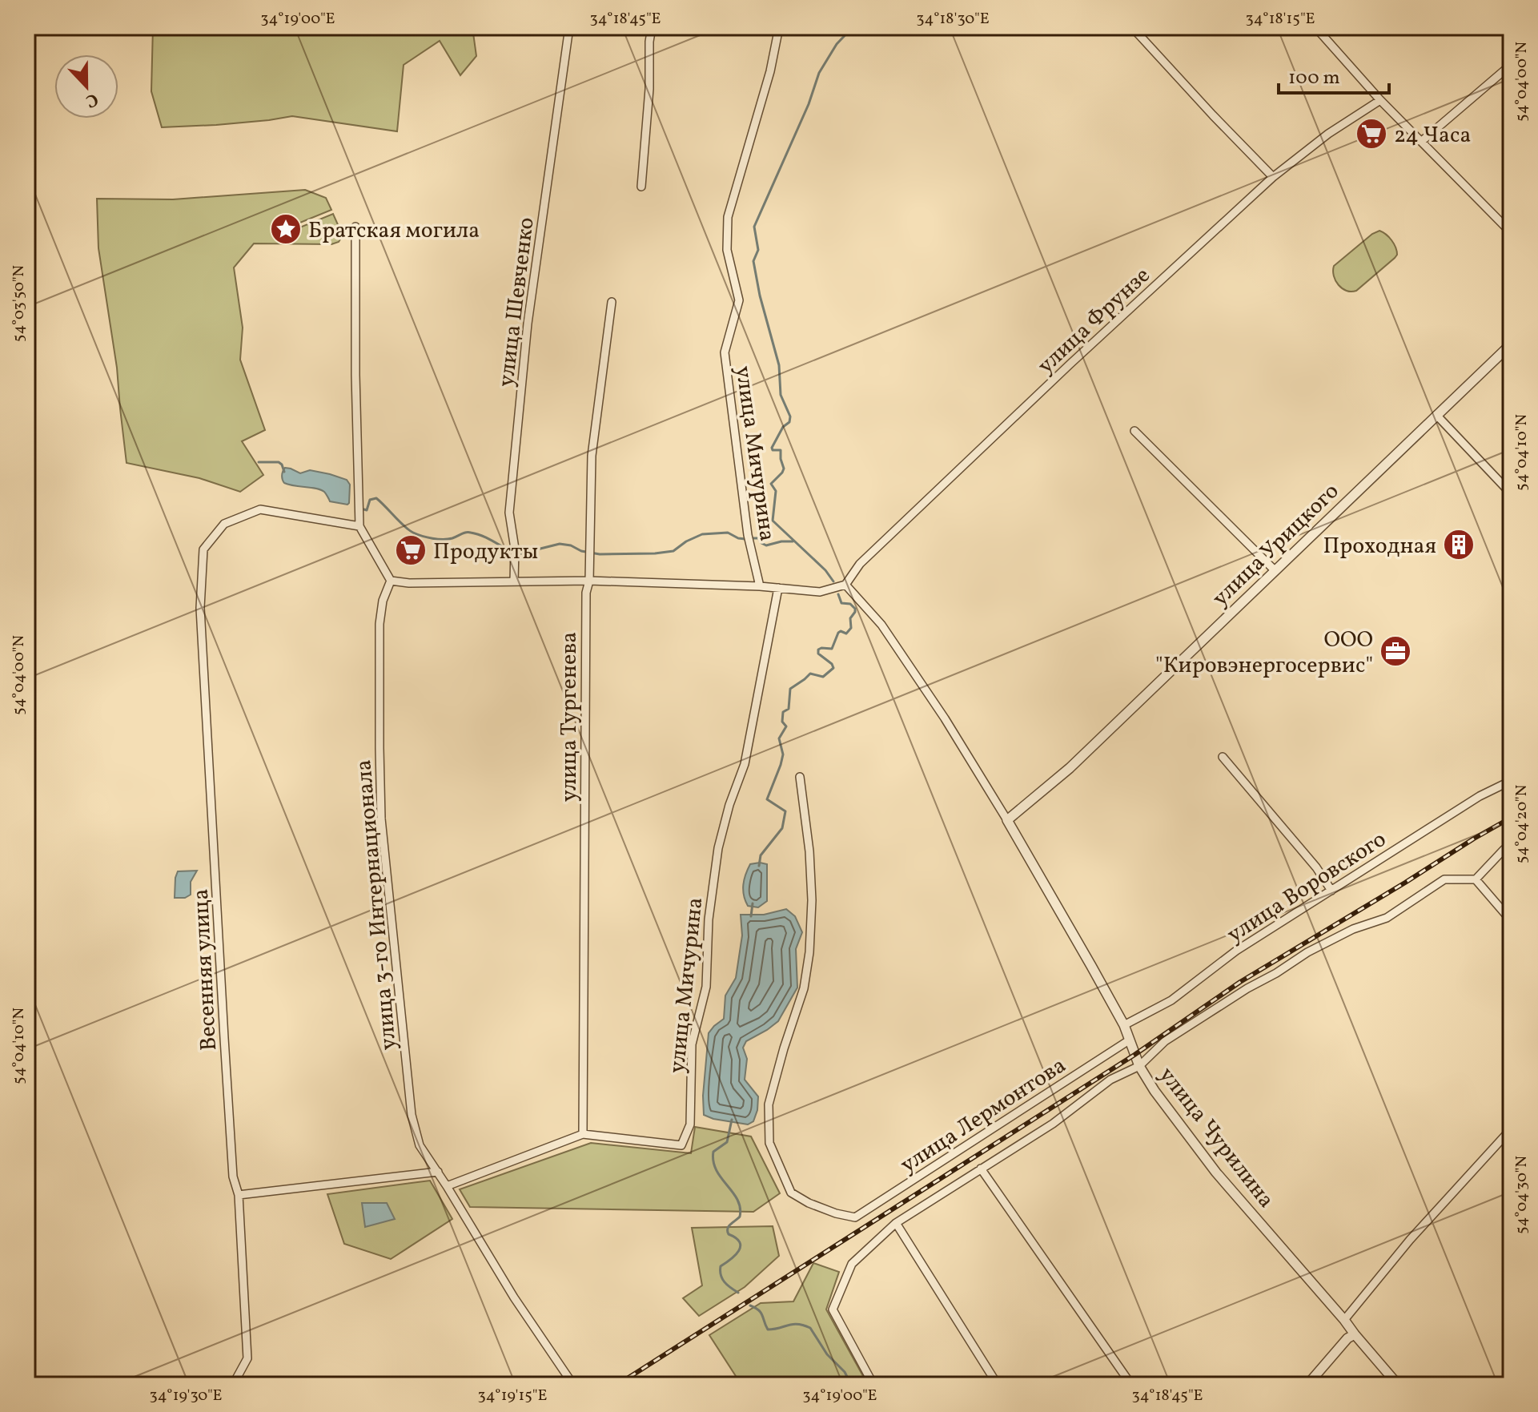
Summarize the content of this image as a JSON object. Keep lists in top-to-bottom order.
{
  "streets": {
    "street": [
      "улица Шевченко",
      "улица Фрунзе",
      "улица Мичурина",
      "улица Урицкого",
      "улица Тургенева",
      "улица Воровского",
      "улица 3-го Интернационала",
      "Весенняя улица",
      "улица Лермонтова",
      "улица Чурилина"
    ]
  },
  "crossings": [
    ["улица Мичурина", "улица Тургенева"],
    ["улица Урицкого", "улица Чурилина"],
    ["улица Воровского", "улица Чурилина"],
    ["улица Лермонтова", "улица Чурилина"]
  ],
  "places": {
    "supermarket": ["24 Часа", "Продукты"],
    "place": ["Братская могила"],
    "building": ["Проходная"],
    "office": ["ООО \"Кировэнергосервис\""]
  },
  "scale_bar": "100 m",
  "north": "bottom",
  "coordinates": [
    "34°19'00\"E",
    "34°18'45\"E",
    "34°18'30\"E",
    "34°18'15\"E",
    "54°04'00\"N",
    "54°03'50\"N",
    "54°04'10\"N",
    "54°04'20\"N",
    "54°04'30\"N",
    "34°19'30\"E",
    "34°19'15\"E"
  ]
}
